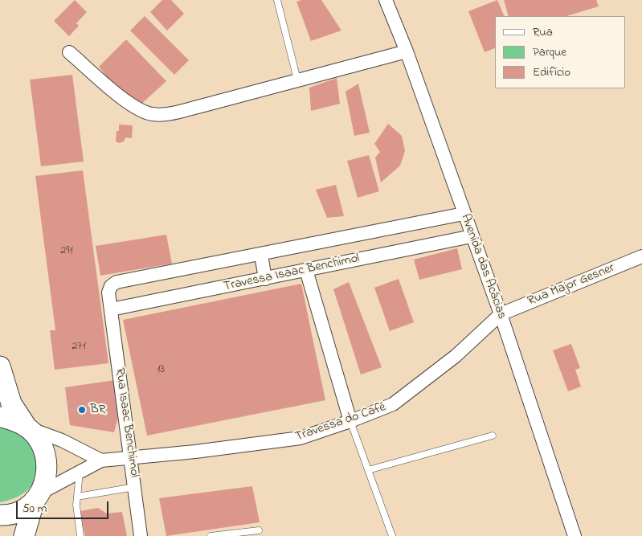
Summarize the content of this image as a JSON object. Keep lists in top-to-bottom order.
{
  "streets": {
    "street": [
      "Avenida das Acácias",
      "Travessa Isaac Benchimol",
      "Rua Major Gesner",
      "Rua Isaac Benchimol",
      "Travessa do Café"
    ]
  },
  "crossings": [
    ["Avenida das Acácias", "Travessa Isaac Benchimol"],
    ["Avenida das Acácias", "Rua Major Gesner"],
    ["Avenida das Acácias", "Travessa do Café"],
    ["Travessa Isaac Benchimol", "Rua Isaac Benchimol"],
    ["Rua Major Gesner", "Travessa do Café"],
    ["Rua Isaac Benchimol", "Travessa do Café"]
  ],
  "places": ["BR"],
  "house_numbers": ["291", "271", "13"],
  "legend": ["Rua", "Parque", "Edifício"],
  "scale_bar": "50 m"
}
